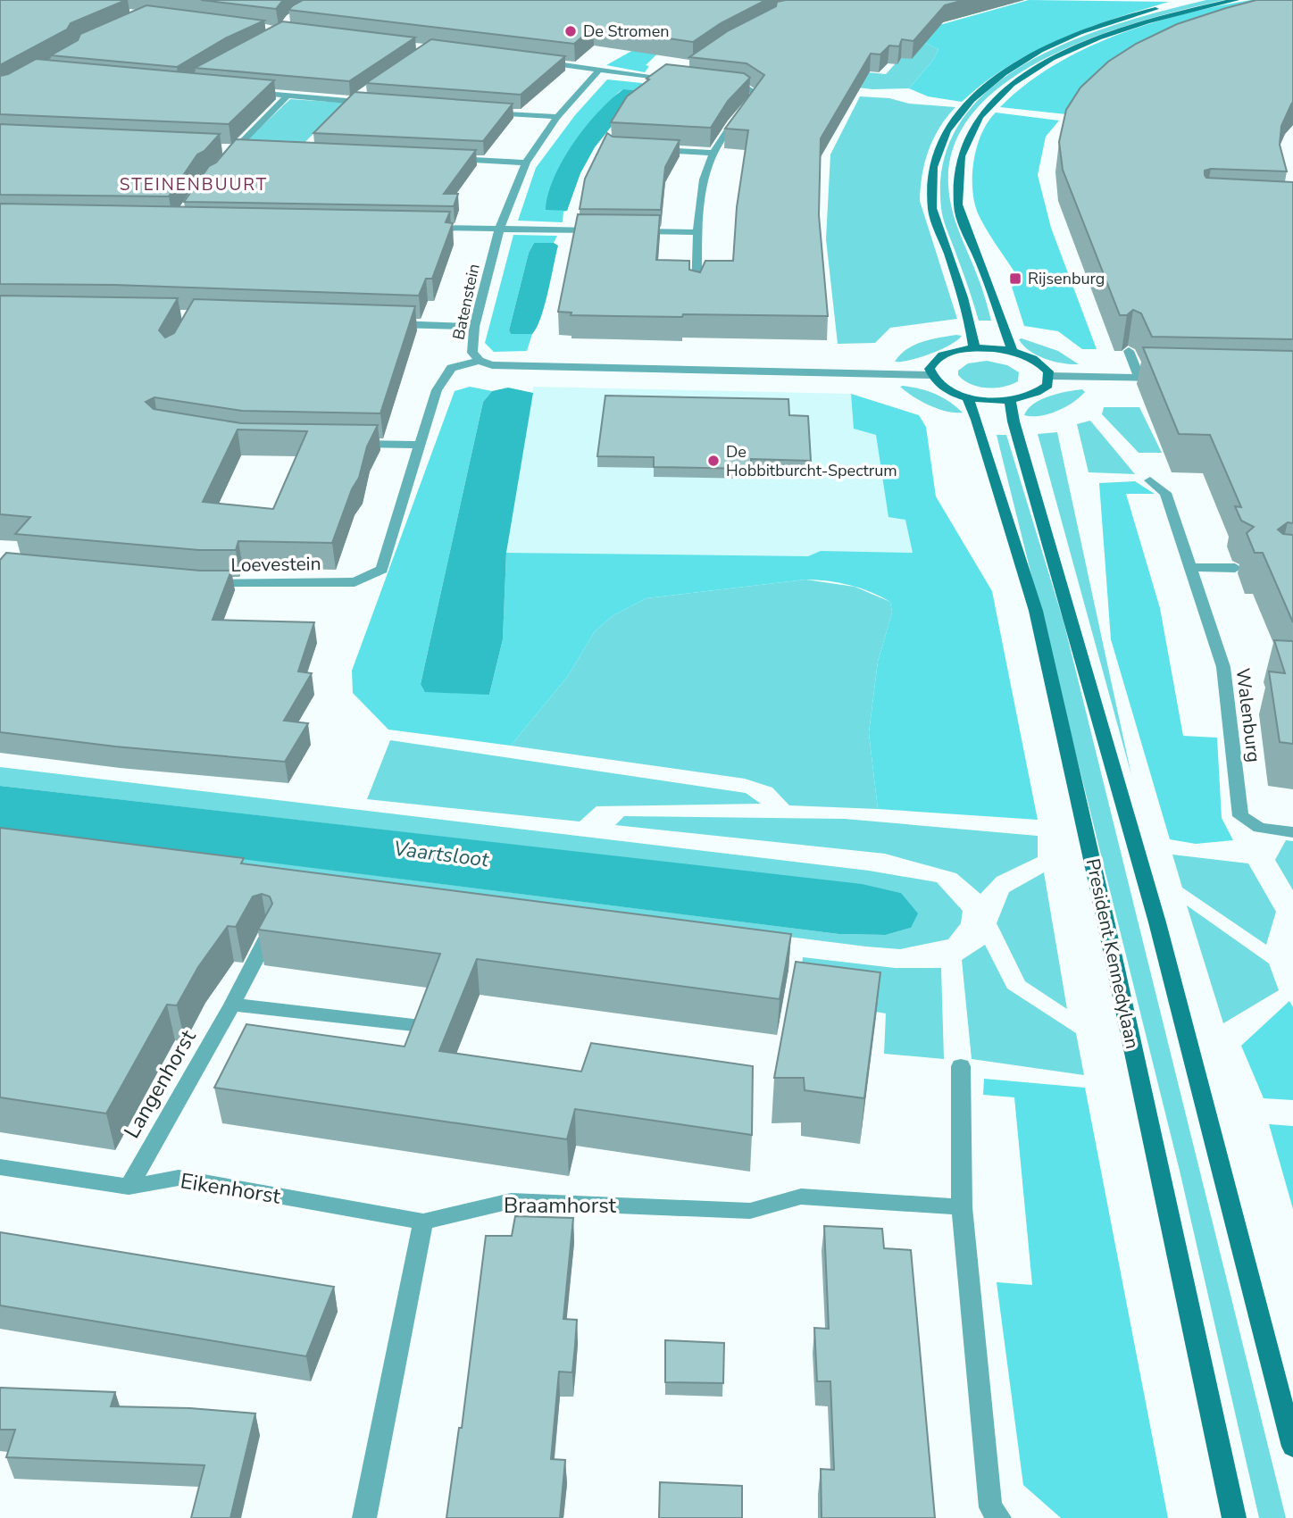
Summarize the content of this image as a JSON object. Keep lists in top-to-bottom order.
{
  "streets": {
    "street": [
      "Batenstein",
      "Loevestein",
      "Walenburg",
      "President Kennedylaan",
      "Langenhorst",
      "Eikenhorst",
      "Braamhorst"
    ]
  },
  "crossings": [
    ["Batenstein", "Loevestein"],
    ["Langenhorst", "Eikenhorst"],
    ["Eikenhorst", "Braamhorst"]
  ],
  "districts": ["STEINENBUURT"],
  "water": ["Vaartsloot"],
  "places": {
    "other": ["De Stromen", "De Hobbitburcht-Spectrum"],
    "transit": ["Rijsenburg"]
  }
}
